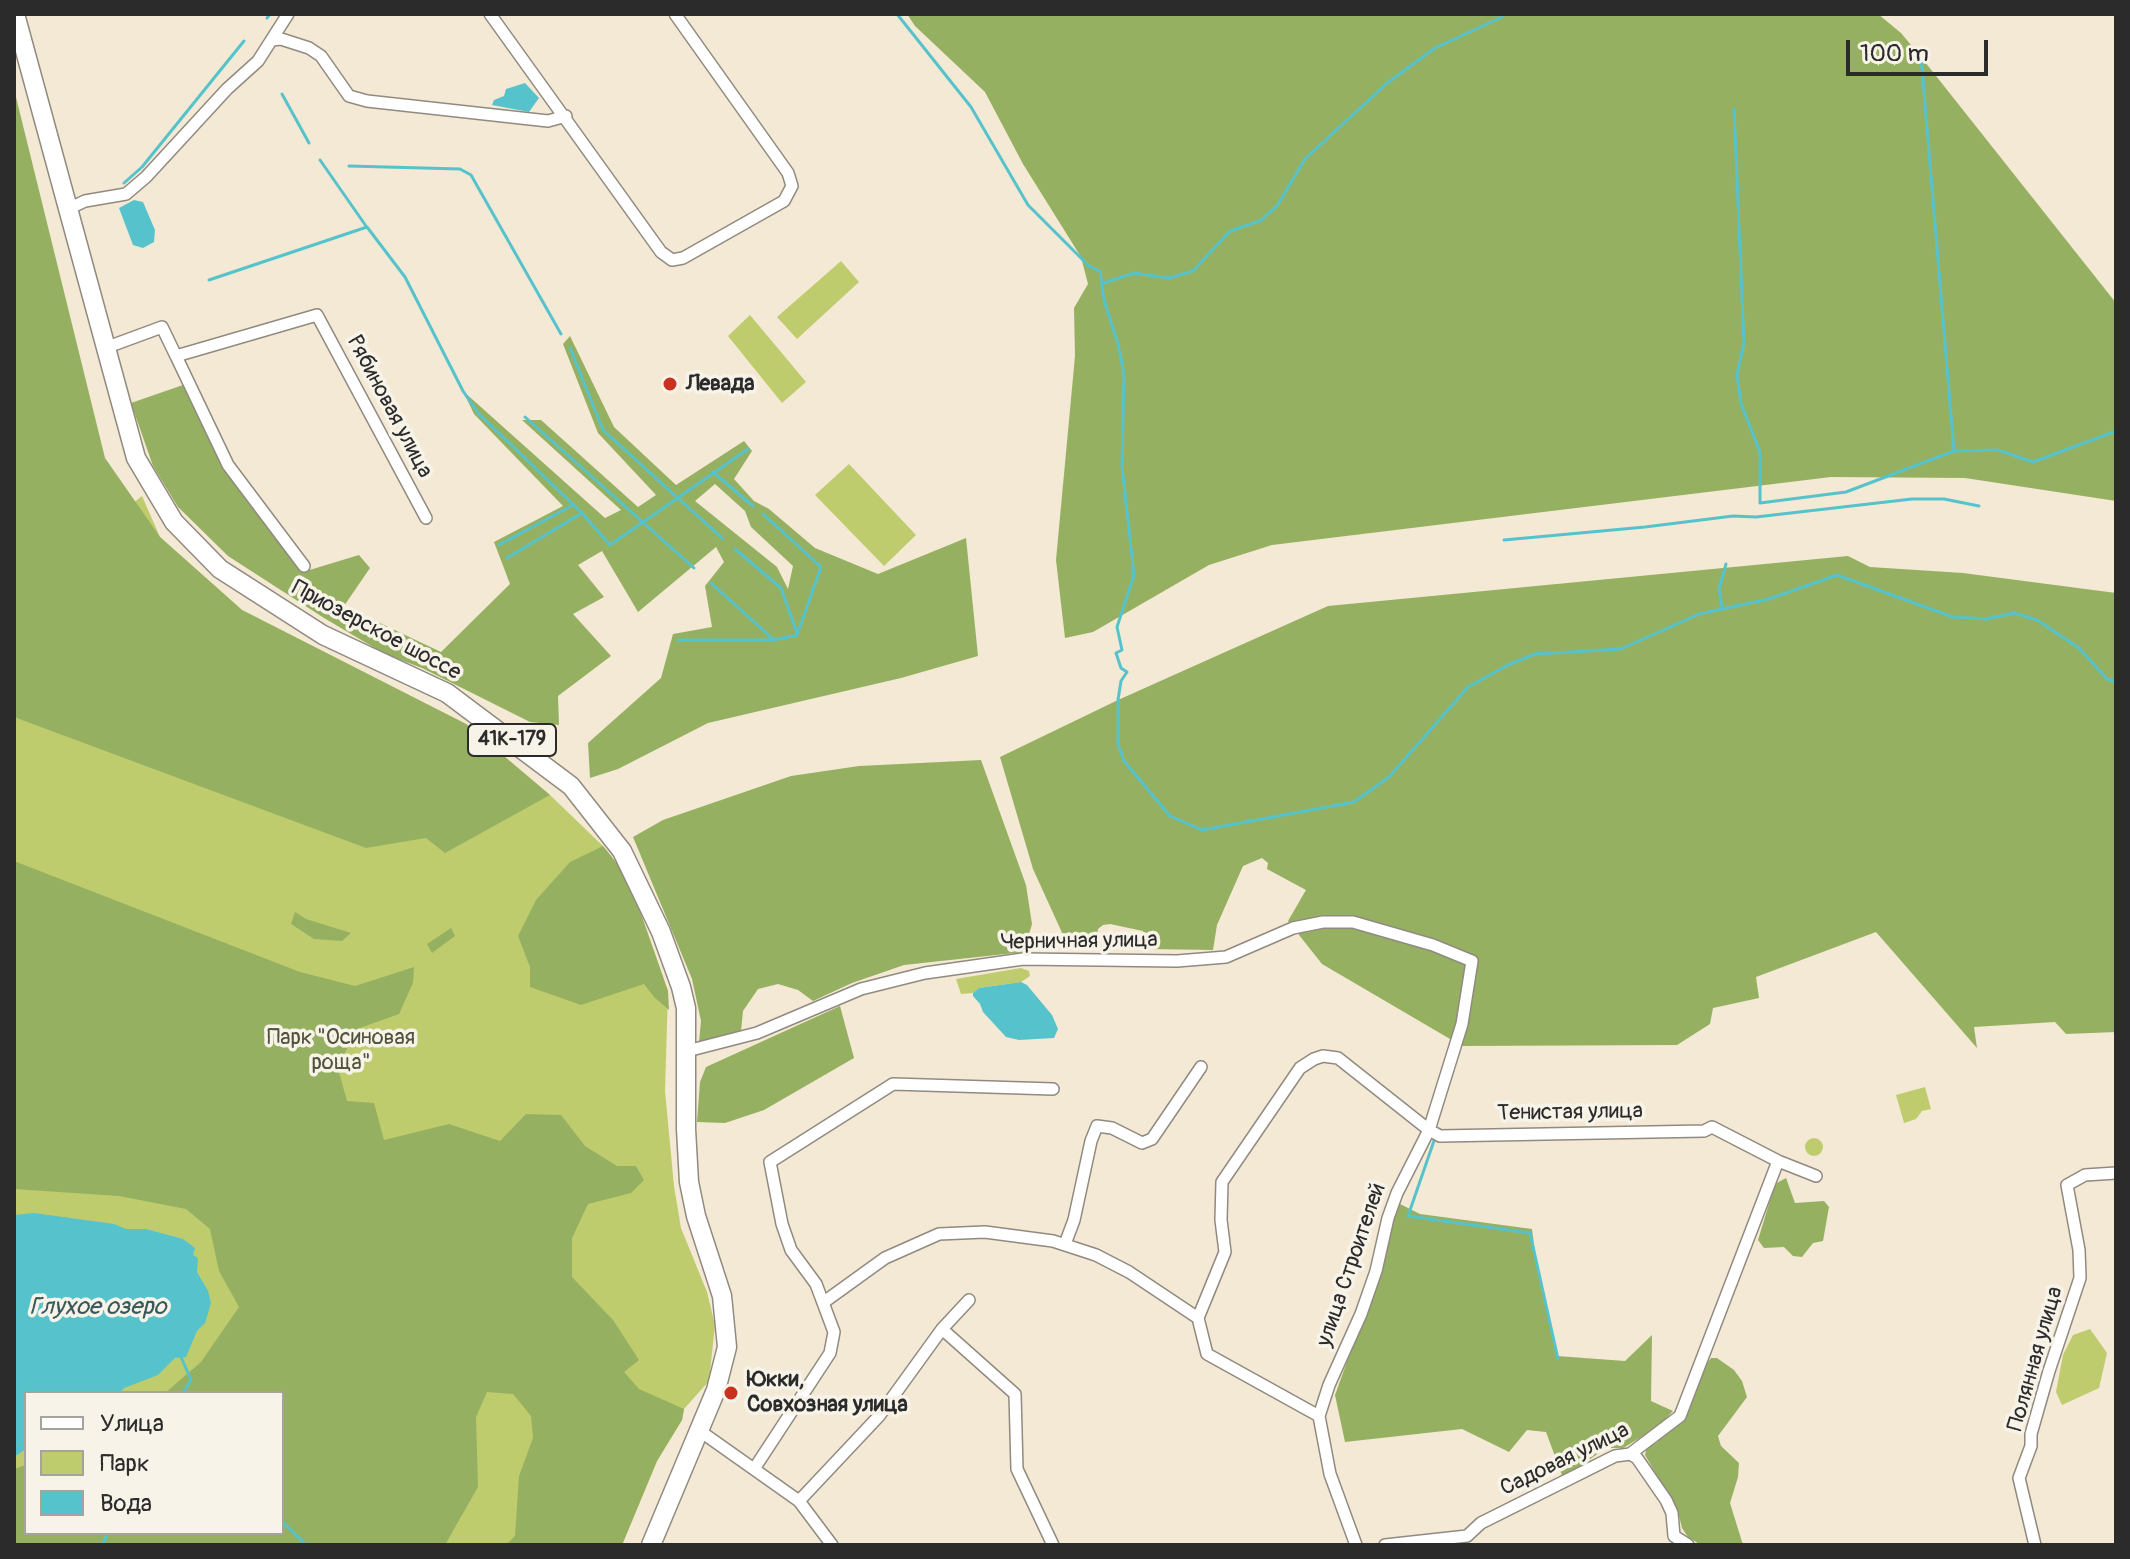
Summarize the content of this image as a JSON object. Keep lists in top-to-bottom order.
{
  "streets": {
    "main road": ["Приозерское шоссе", "41К-179"],
    "street": [
      "Рябиновая улица",
      "Черничная улица",
      "Тенистая улица",
      "улица Строителей",
      "Полянная улица",
      "Садовая улица"
    ]
  },
  "crossings": [
    ["Приозерское шоссе", "Черничная улица"],
    ["Черничная улица", "улица Строителей"],
    ["Тенистая улица", "улица Строителей"],
    ["Тенистая улица", "Садовая улица"]
  ],
  "water": ["Глухое озеро"],
  "parks": ["Парк \"Осиновая роща\""],
  "places": ["Левада", "Юкки, Совхозная улица"],
  "legend": ["Улица", "Парк", "Вода"],
  "scale_bar": "100 m"
}
